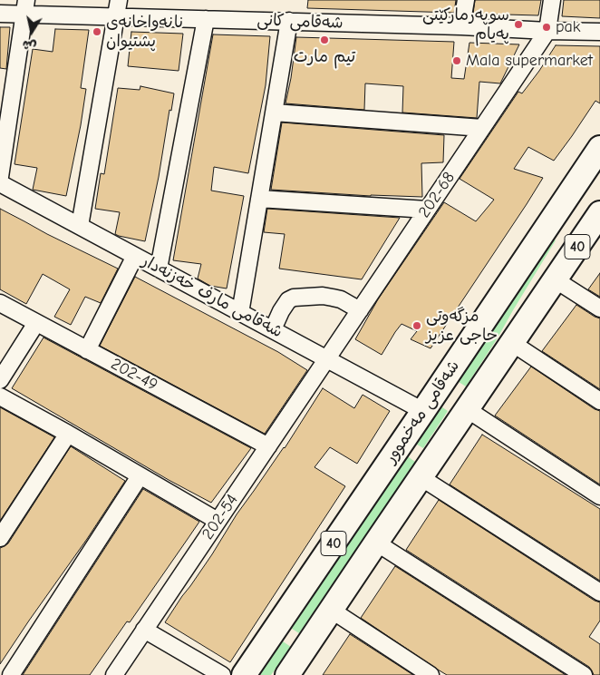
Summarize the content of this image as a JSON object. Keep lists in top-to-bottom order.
{
  "streets": {
    "highway": ["40", "شەقامی مەخموور"],
    "street": [
      "شەقامی کانی",
      "202-68",
      "شەقامی مارف خەزنەدار",
      "202-49",
      "202-54"
    ]
  },
  "crossings": [
    ["شەقامی کانی", "202-68"],
    ["202-68", "شەقامی مارف خەزنەدار"],
    ["202-68", "202-54"],
    ["شەقامی مارف خەزنەدار", "شەقامی مەخموور"],
    ["شەقامی مارف خەزنەدار", "202-54"],
    ["202-49", "202-54"]
  ],
  "places": [
    "سوپەرماركێتی پەیام",
    "pak",
    "نانەواخانەی پشتیوان",
    "تيم مارت",
    "Mala supermarket",
    "مزگەوتی حاجی عزیز"
  ],
  "north": "bottom"
}
